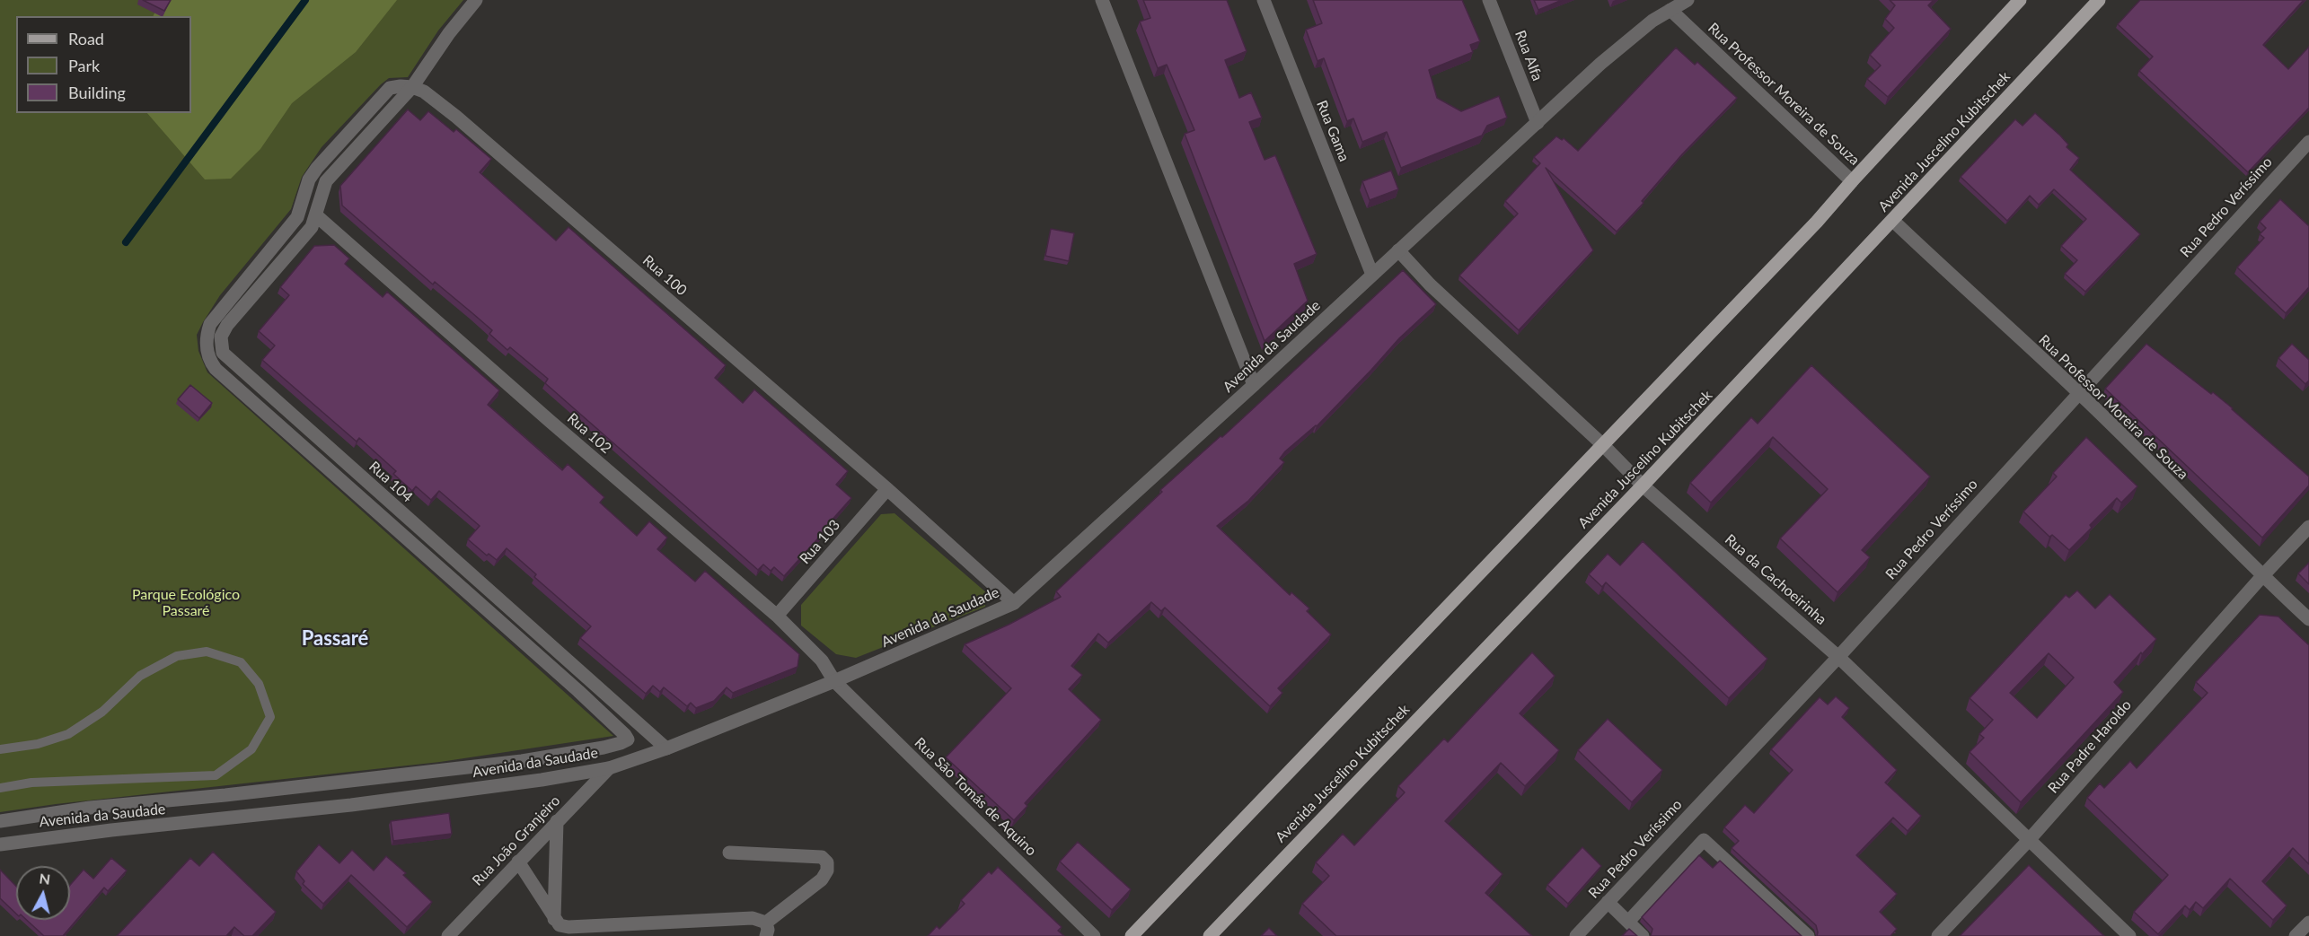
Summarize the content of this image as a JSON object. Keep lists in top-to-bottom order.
{
  "streets": {
    "main road": ["Avenida Juscelino Kubitschek"],
    "street": [
      "Rua Alfa",
      "Rua Professor Moreira de Souza",
      "Rua Gama",
      "Rua Pedro Veríssimo",
      "Rua 100",
      "Avenida da Saudade",
      "Rua 102",
      "Rua 104",
      "Rua 103",
      "Rua da Cachoeirinha",
      "Rua Padre Haroldo",
      "Rua São Tomás de Aquino",
      "Rua João Granjeiro"
    ]
  },
  "crossings": [
    ["Rua Alfa", "Avenida da Saudade"],
    ["Rua Professor Moreira de Souza", "Avenida Juscelino Kubitschek"],
    ["Rua Professor Moreira de Souza", "Rua Pedro Veríssimo"],
    ["Rua Professor Moreira de Souza", "Avenida da Saudade"],
    ["Rua Professor Moreira de Souza", "Rua Padre Haroldo"],
    ["Rua Gama", "Avenida da Saudade"],
    ["Avenida Juscelino Kubitschek", "Rua da Cachoeirinha"],
    ["Rua Pedro Veríssimo", "Rua da Cachoeirinha"],
    ["Rua 100", "Avenida da Saudade"],
    ["Rua 100", "Rua 103"],
    ["Avenida da Saudade", "Rua 102"],
    ["Avenida da Saudade", "Rua 104"],
    ["Avenida da Saudade", "Rua da Cachoeirinha"],
    ["Avenida da Saudade", "Rua São Tomás de Aquino"],
    ["Avenida da Saudade", "Rua João Granjeiro"],
    ["Rua 102", "Rua 104"],
    ["Rua 102", "Rua 103"],
    ["Rua 102", "Rua São Tomás de Aquino"],
    ["Rua da Cachoeirinha", "Rua Padre Haroldo"]
  ],
  "districts": ["Passaré"],
  "parks": ["Parque Ecológico Passaré"],
  "legend": ["Road", "Park", "Building"],
  "north": "top"
}
